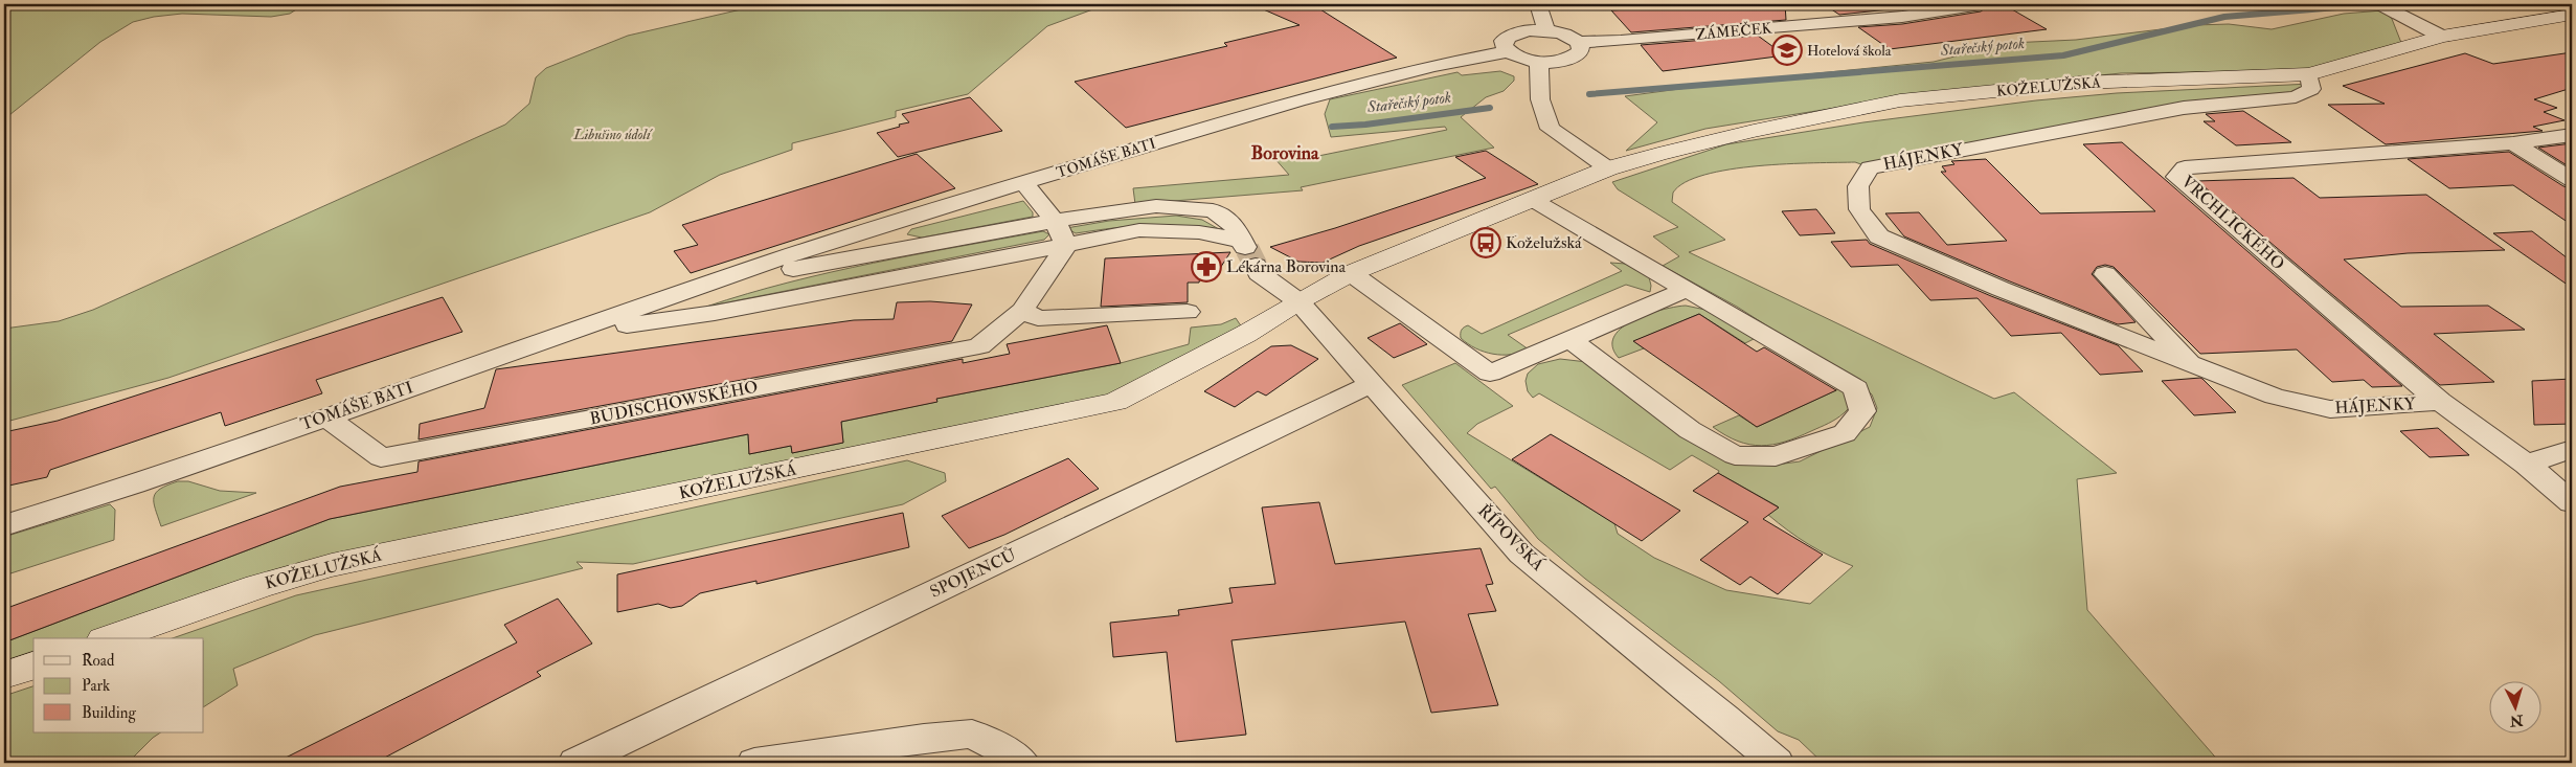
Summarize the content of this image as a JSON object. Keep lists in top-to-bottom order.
{
  "streets": {
    "main road": ["KOŽELUŽSKÁ"],
    "street": [
      "ZÁMEČEK",
      "HÁJENKY",
      "TOMÁŠE BATI",
      "VRCHLICKÉHO",
      "BUDISCHOWSKÉHO",
      "ŘÍPOVSKÁ",
      "SPOJENCŮ"
    ]
  },
  "crossings": [
    ["KOŽELUŽSKÁ", "HÁJENKY"],
    ["KOŽELUŽSKÁ", "TOMÁŠE BATI"],
    ["KOŽELUŽSKÁ", "ŘÍPOVSKÁ"],
    ["HÁJENKY", "VRCHLICKÉHO"],
    ["TOMÁŠE BATI", "BUDISCHOWSKÉHO"],
    ["TOMÁŠE BATI", "ŘÍPOVSKÁ"],
    ["ŘÍPOVSKÁ", "SPOJENCŮ"]
  ],
  "districts": ["Borovina"],
  "water": ["Stařečský potok"],
  "parks": ["Libušino údolí"],
  "places": {
    "school or university": ["Hotelová škola"],
    "bus stop": ["Koželužská"],
    "pharmacy": ["Lékárna Borovina"]
  },
  "legend": ["Road", "Park", "Building"],
  "north": "bottom"
}
